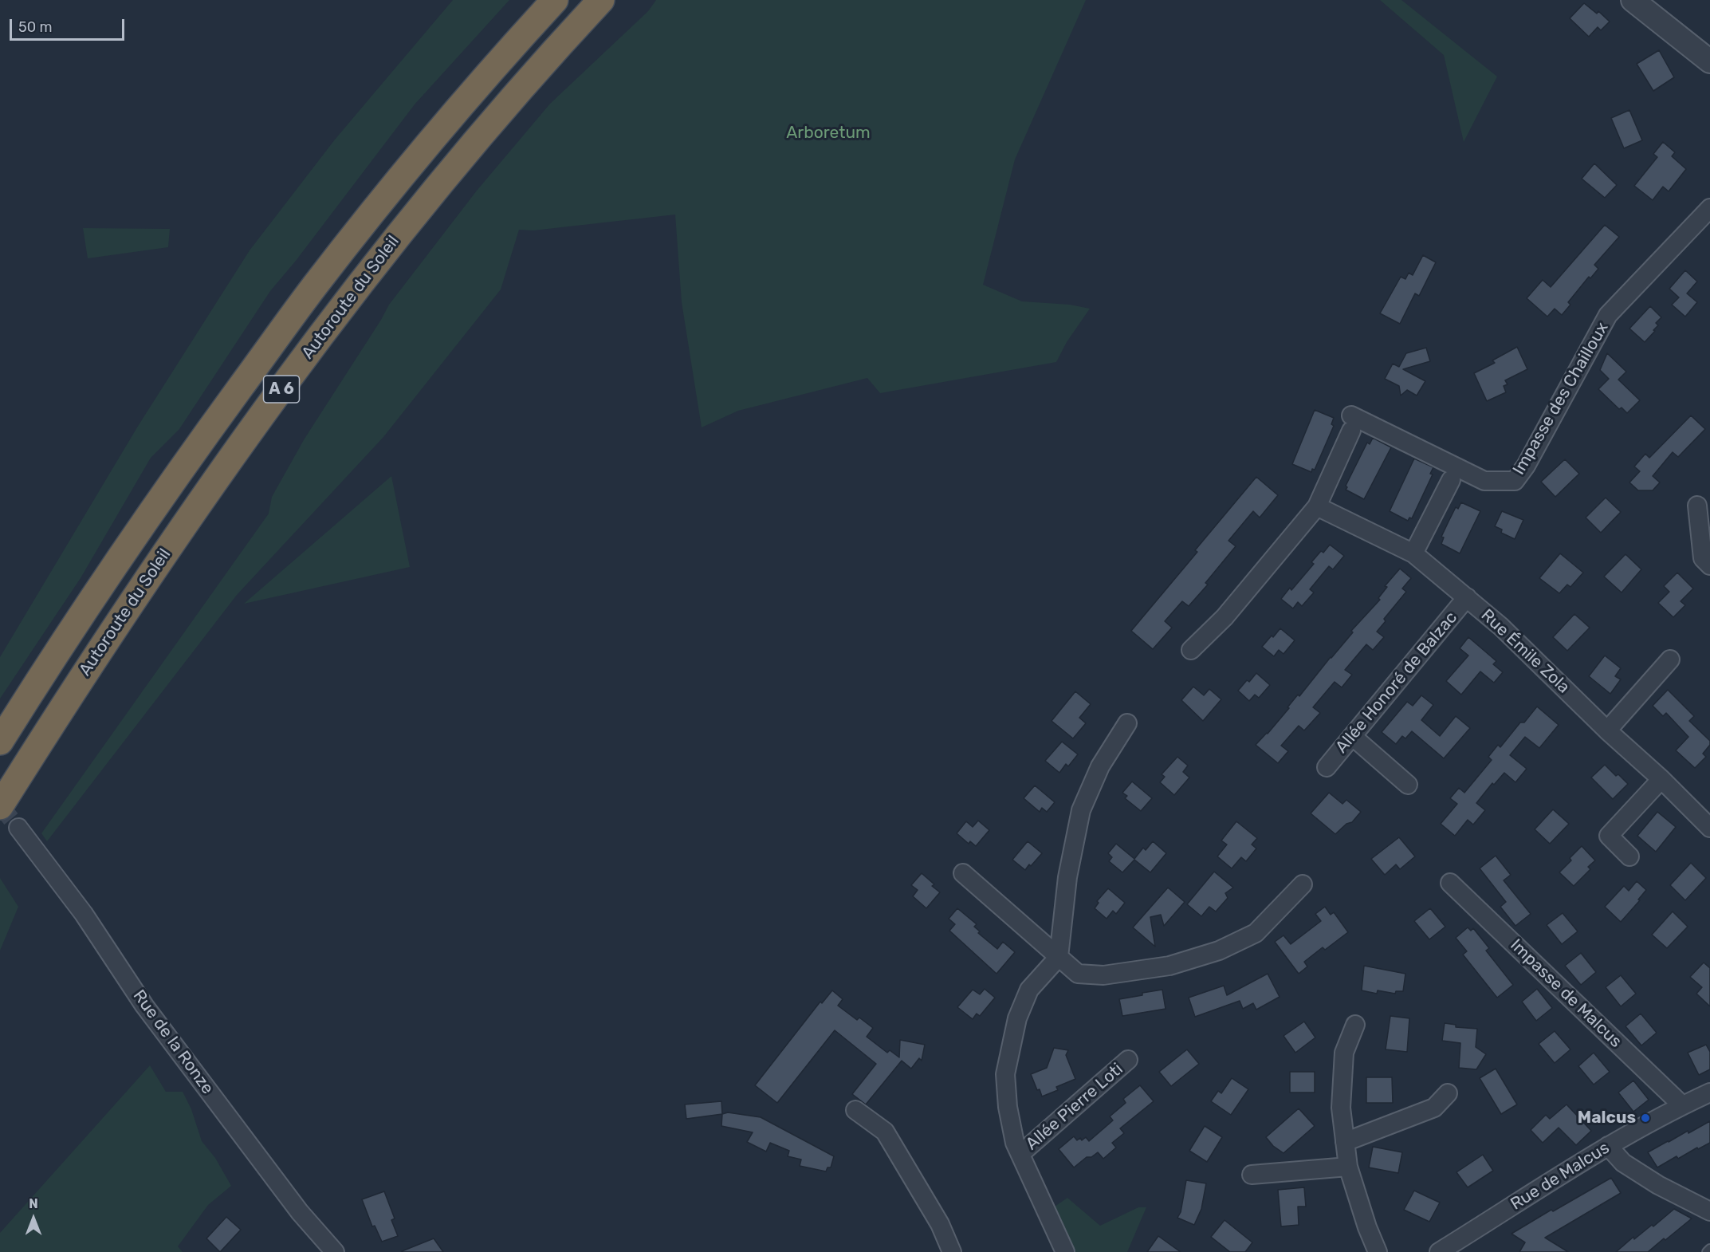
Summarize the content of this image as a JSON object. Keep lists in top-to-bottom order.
{
  "streets": {
    "highway": ["Autoroute du Soleil", "A 6"],
    "street": [
      "Impasse des Chailloux",
      "Rue Émile Zola",
      "Allée Honoré de Balzac",
      "Impasse de Malcus",
      "Rue de la Ronze",
      "Allée Pierre Loti",
      "Rue de Malcus"
    ]
  },
  "crossings": [
    ["Impasse des Chailloux", "Rue Émile Zola"],
    ["Rue Émile Zola", "Allée Honoré de Balzac"],
    ["Impasse de Malcus", "Rue de Malcus"]
  ],
  "parks": ["Arboretum"],
  "places": ["Malcus"],
  "scale_bar": "50 m",
  "north": "top"
}
